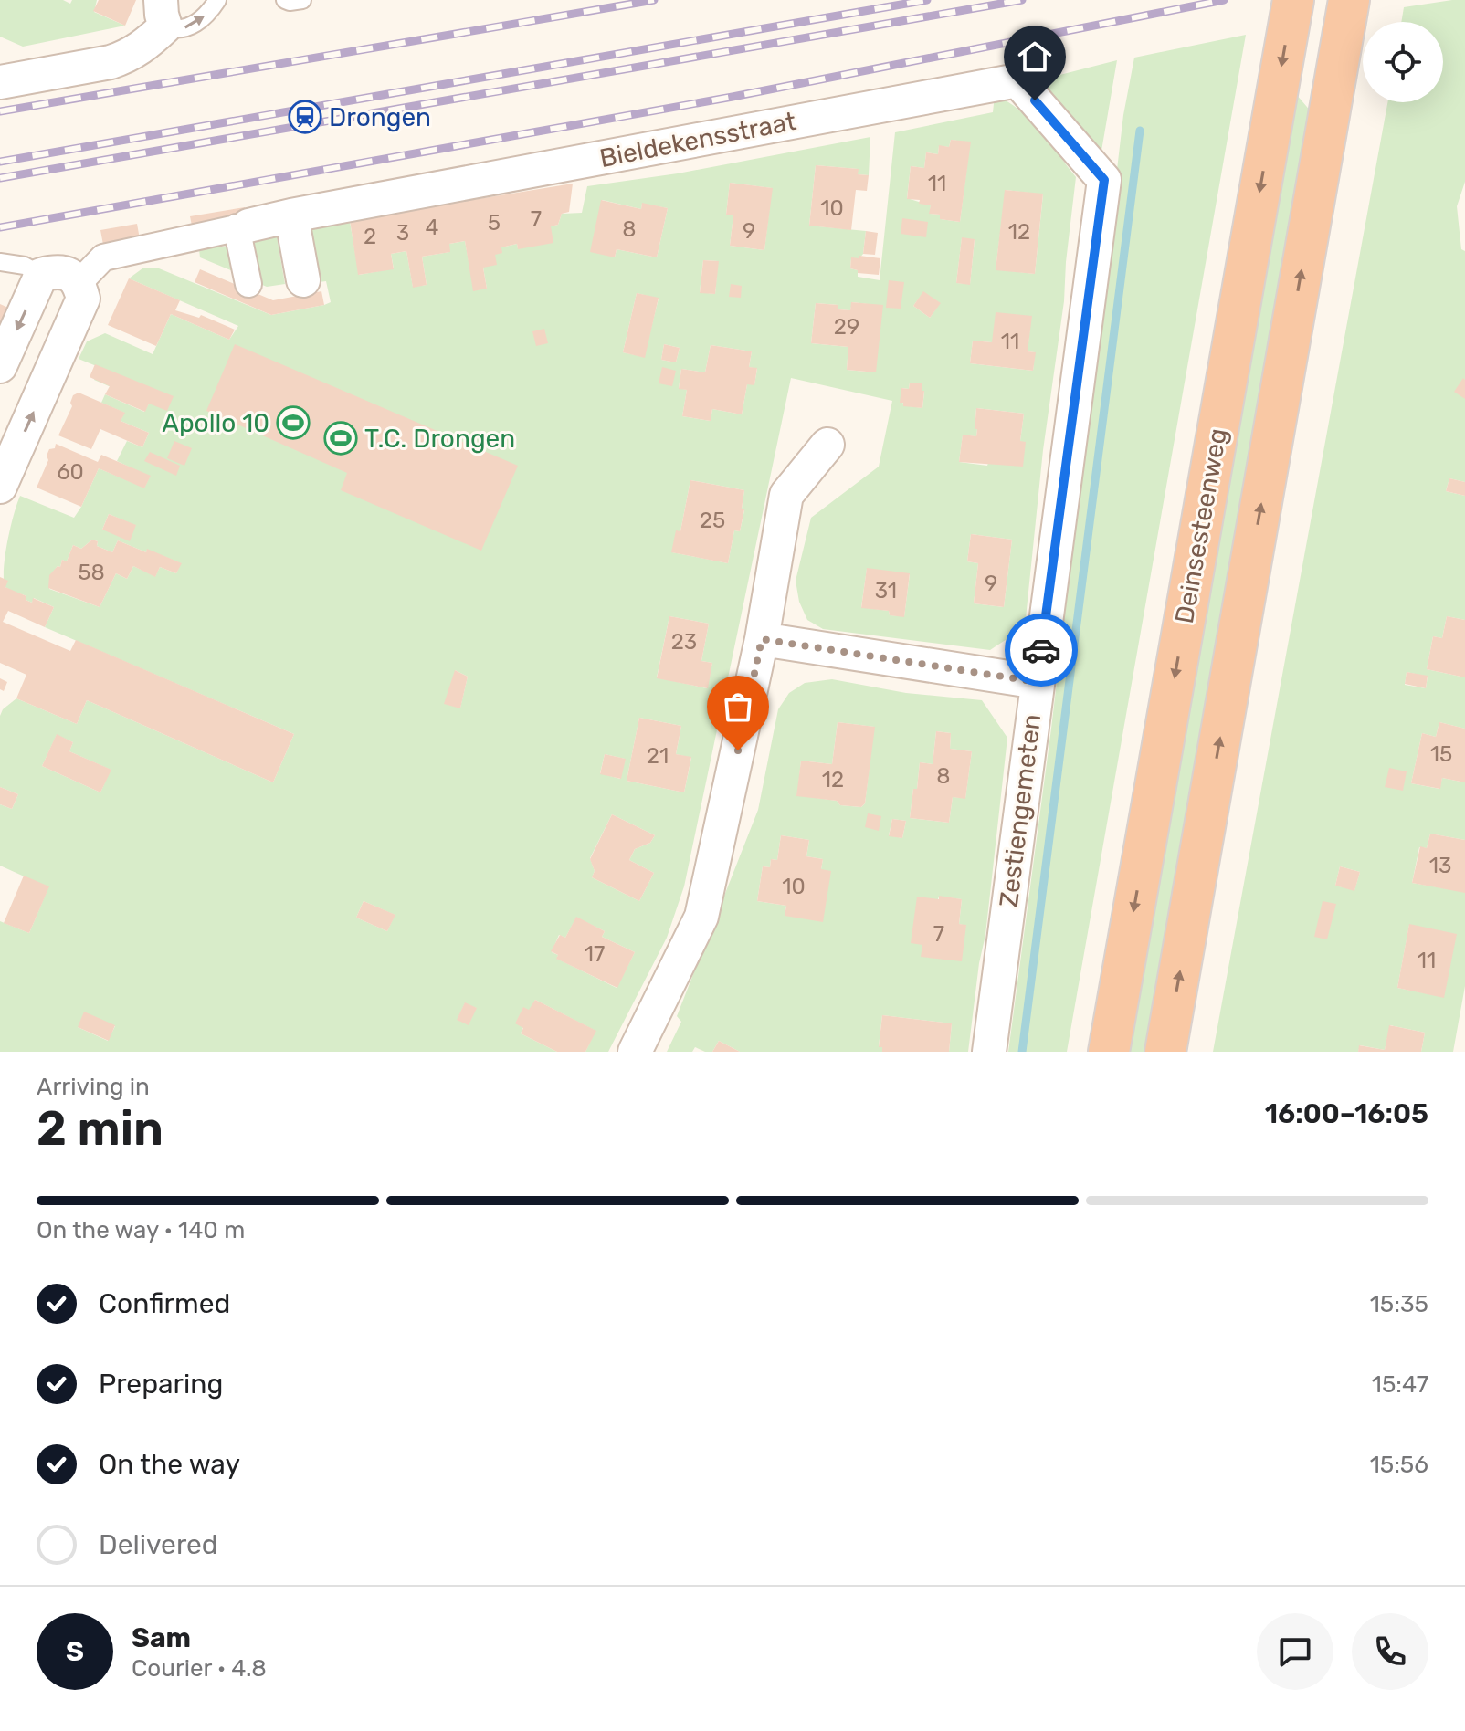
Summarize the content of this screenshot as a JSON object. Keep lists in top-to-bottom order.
{
  "streets": {
    "highway": ["Deinsesteenweg"],
    "street": ["Bieldekensstraat", "Zestiengemeten"]
  },
  "crossings": [
    ["Bieldekensstraat", "Zestiengemeten"]
  ],
  "places": {
    "station": ["Drongen"],
    "sports": ["Apollo 10", "T.C. Drongen"]
  },
  "house_numbers": [
    "11",
    "10",
    "7",
    "5",
    "4",
    "8",
    "9",
    "12",
    "3",
    "2",
    "29",
    "11",
    "60",
    "25",
    "58",
    "9",
    "31",
    "23",
    "15",
    "21",
    "8",
    "12",
    "13",
    "10",
    "7",
    "17",
    "11"
  ],
  "page": {
    "heading": ["2 min", "Arriving in", "16:00–16:05"],
    "panel": ["Sam", "Courier · 4.8"],
    "bar": "On the way · 140 m",
    "list": [
      ["Confirmed", "15:35"],
      ["Preparing", "15:47"],
      ["On the way", "15:56"],
      "Delivered"
    ],
    "round": "S"
  }
}
